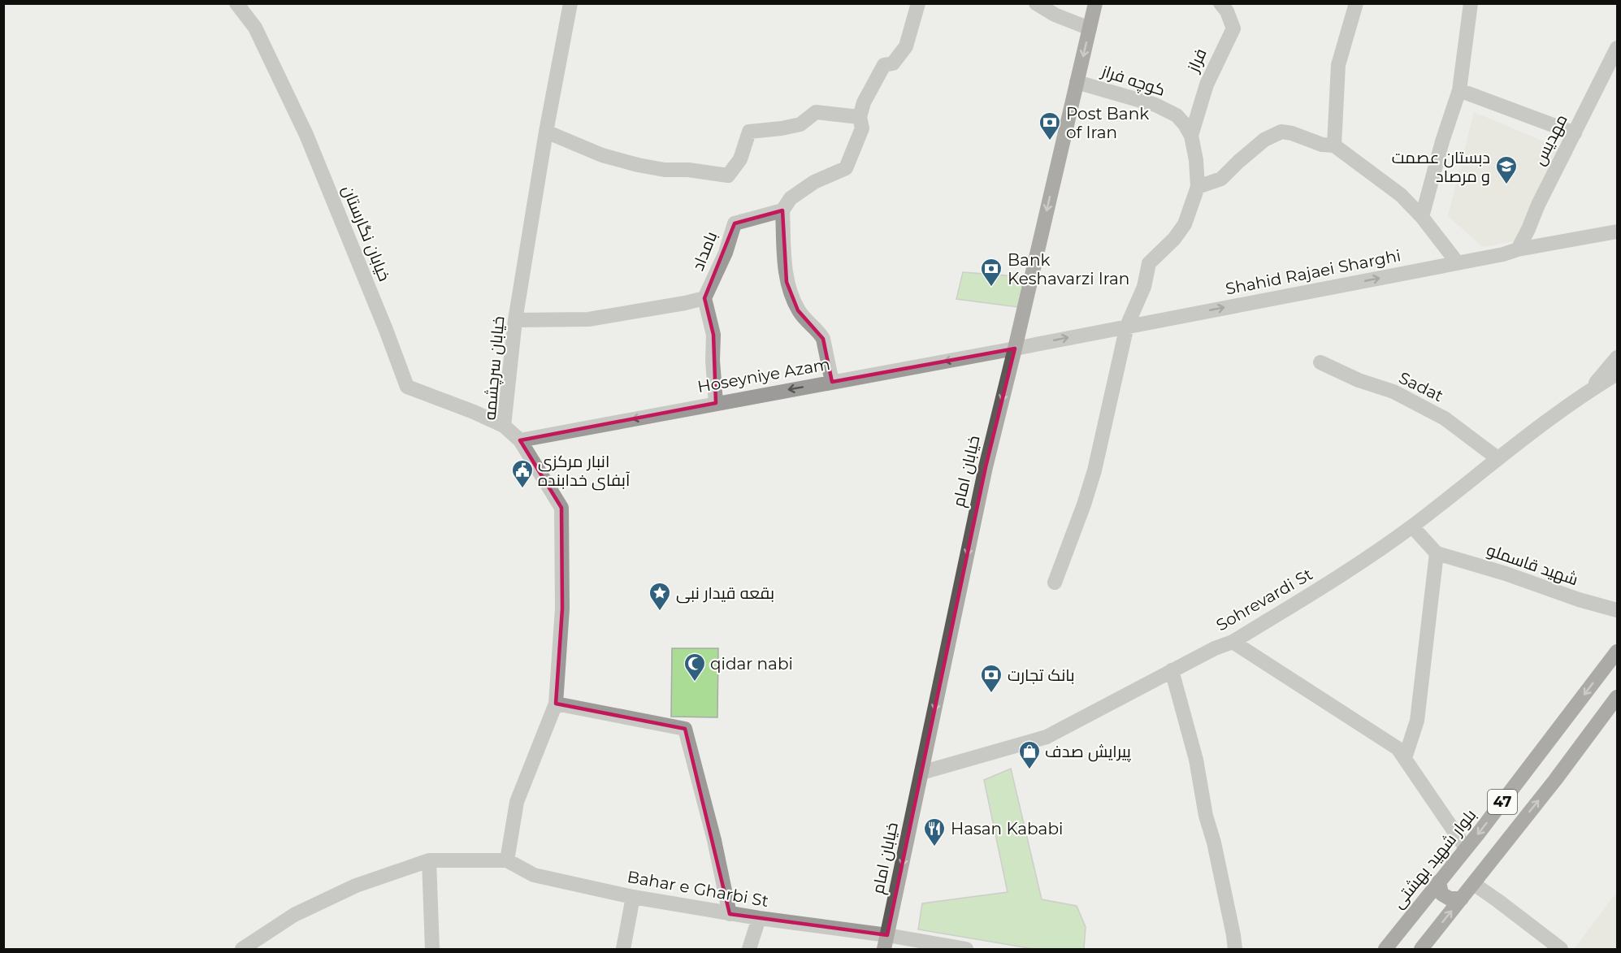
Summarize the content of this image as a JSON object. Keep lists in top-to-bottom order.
{
  "streets": {
    "main road": ["خیابان امام", "47", "بلوار شهید بهشتی"],
    "street": [
      "فراز",
      "کوچه فراز",
      "مهدیس",
      "خیابان نگارستان",
      "بامداد",
      "Shahid Rajaei Sharghi",
      "خیابان سرچشمه",
      "Hoseyniye Azam",
      "Sadat",
      "شهید قاسملو",
      "Sohrevardi St",
      "Bahar e Gharbi St"
    ]
  },
  "crossings": [
    ["فراز", "کوچه فراز"],
    ["کوچه فراز", "Shahid Rajaei Sharghi"],
    ["کوچه فراز", "خیابان امام"],
    ["مهدیس", "Shahid Rajaei Sharghi"],
    ["خیابان نگارستان", "خیابان سرچشمه"],
    ["Shahid Rajaei Sharghi", "Hoseyniye Azam"],
    ["Shahid Rajaei Sharghi", "خیابان امام"],
    ["خیابان سرچشمه", "Hoseyniye Azam"],
    ["خیابان سرچشمه", "Bahar e Gharbi St"],
    ["Hoseyniye Azam", "خیابان امام"],
    ["Sadat", "Sohrevardi St"],
    ["خیابان امام", "Sohrevardi St"],
    ["خیابان امام", "Bahar e Gharbi St"]
  ],
  "one_way": ["Shahid Rajaei Sharghi", "خیابان امام"],
  "places": {
    "bank": ["Post Bank of Iran", "Bank Keshavarzi Iran", "بانک تجارت"],
    "school or university": ["دبستان عصمت و مرصاد"],
    "public building": ["انبار مرکزی آبفای خدابنده"],
    "place": ["بقعه قیدار نبی"],
    "mosque": ["qidar nabi"],
    "shop": ["پیرایش صدف"],
    "restaurant": ["Hasan Kababi"]
  }
}
